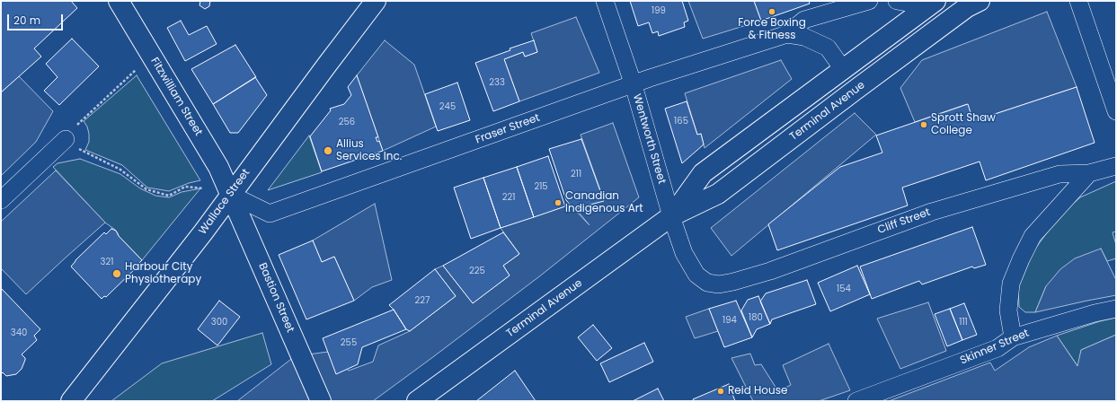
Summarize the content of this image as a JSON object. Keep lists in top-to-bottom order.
{
  "streets": {
    "main road": [
      "Fitzwilliam Street",
      "Terminal Avenue",
      "Wallace Street",
      "Bastion Street"
    ],
    "street": [
      "Fraser Street",
      "Wentworth Street",
      "Cliff Street",
      "Skinner Street"
    ]
  },
  "crossings": [
    ["Fitzwilliam Street", "Fraser Street"],
    ["Fitzwilliam Street", "Wallace Street"],
    ["Fitzwilliam Street", "Bastion Street"],
    ["Terminal Avenue", "Fraser Street"],
    ["Terminal Avenue", "Wentworth Street"],
    ["Fraser Street", "Wentworth Street"],
    ["Fraser Street", "Wallace Street"],
    ["Fraser Street", "Bastion Street"],
    ["Wentworth Street", "Cliff Street"],
    ["Wallace Street", "Bastion Street"]
  ],
  "places": [
    "Force Boxing & Fitness",
    "Sprott Shaw College",
    "Allius Services Inc.",
    "Canadian Indigenous Art",
    "Harbour City Physiotherapy",
    "Reid House"
  ],
  "house_numbers": [
    "199",
    "233",
    "245",
    "165",
    "256",
    "211",
    "215",
    "221",
    "321",
    "225",
    "154",
    "227",
    "180",
    "194",
    "300",
    "111",
    "340",
    "255"
  ],
  "scale_bar": "20 m"
}
